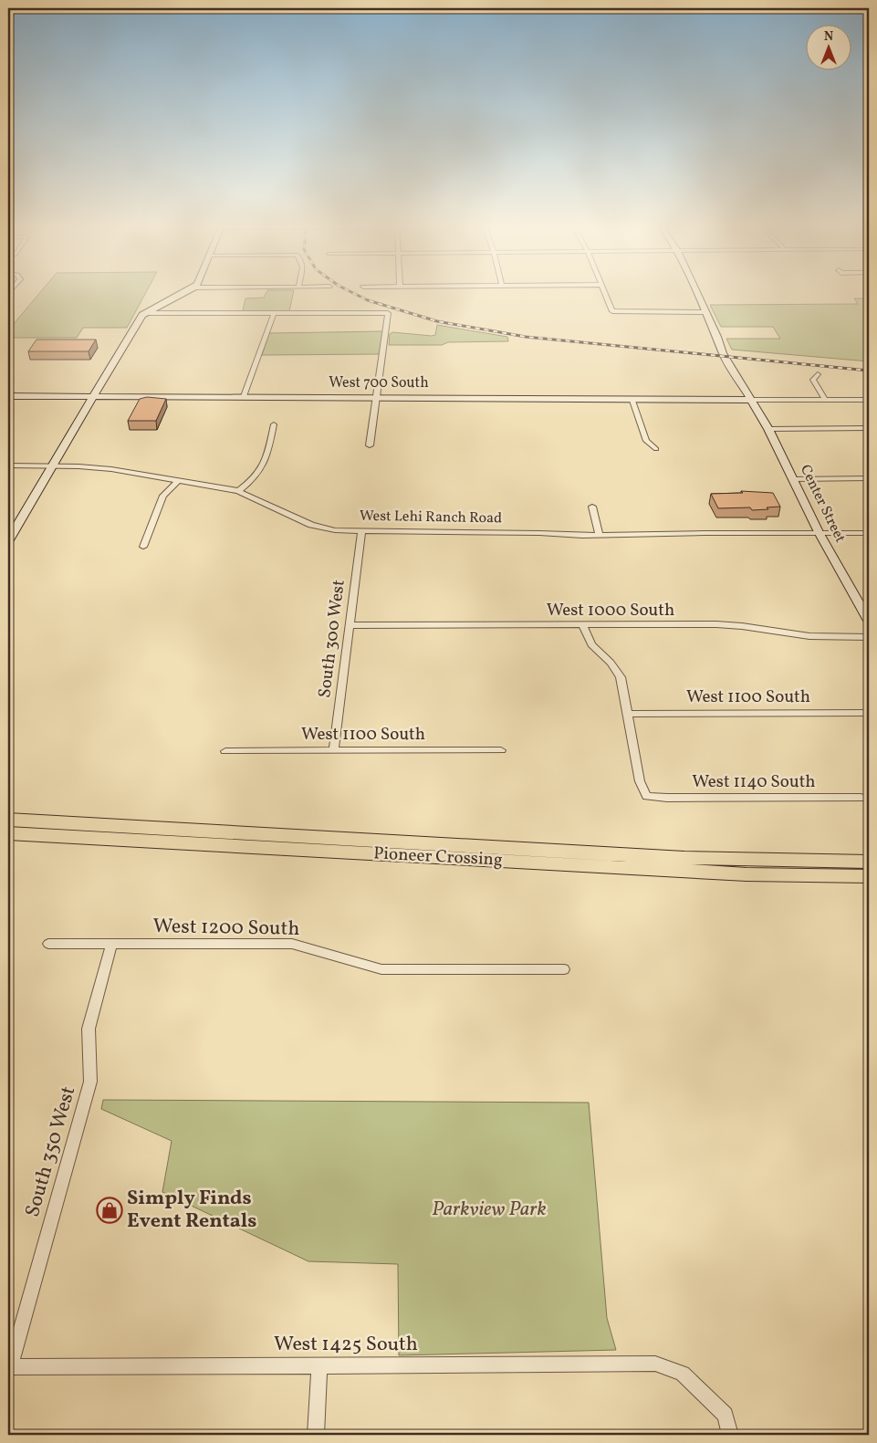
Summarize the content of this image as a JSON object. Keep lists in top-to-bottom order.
{
  "streets": {
    "highway": ["Pioneer Crossing"],
    "street": [
      "West 700 South",
      "Center Street",
      "West Lehi Ranch Road",
      "West 1000 South",
      "South 300 West",
      "West 1100 South",
      "West 1140 South",
      "West 1200 South",
      "South 350 West",
      "West 1425 South"
    ]
  },
  "crossings": [
    ["West 700 South", "Center Street"],
    ["Center Street", "West Lehi Ranch Road"],
    ["West Lehi Ranch Road", "South 300 West"],
    ["West 1000 South", "South 300 West"],
    ["South 300 West", "West 1100 South"],
    ["West 1100 South", "West 1140 South"],
    ["West 1200 South", "South 350 West"],
    ["South 350 West", "West 1425 South"]
  ],
  "parks": ["Parkview Park"],
  "places": {
    "shop": ["Simply Finds Event Rentals"]
  },
  "north": "top"
}
